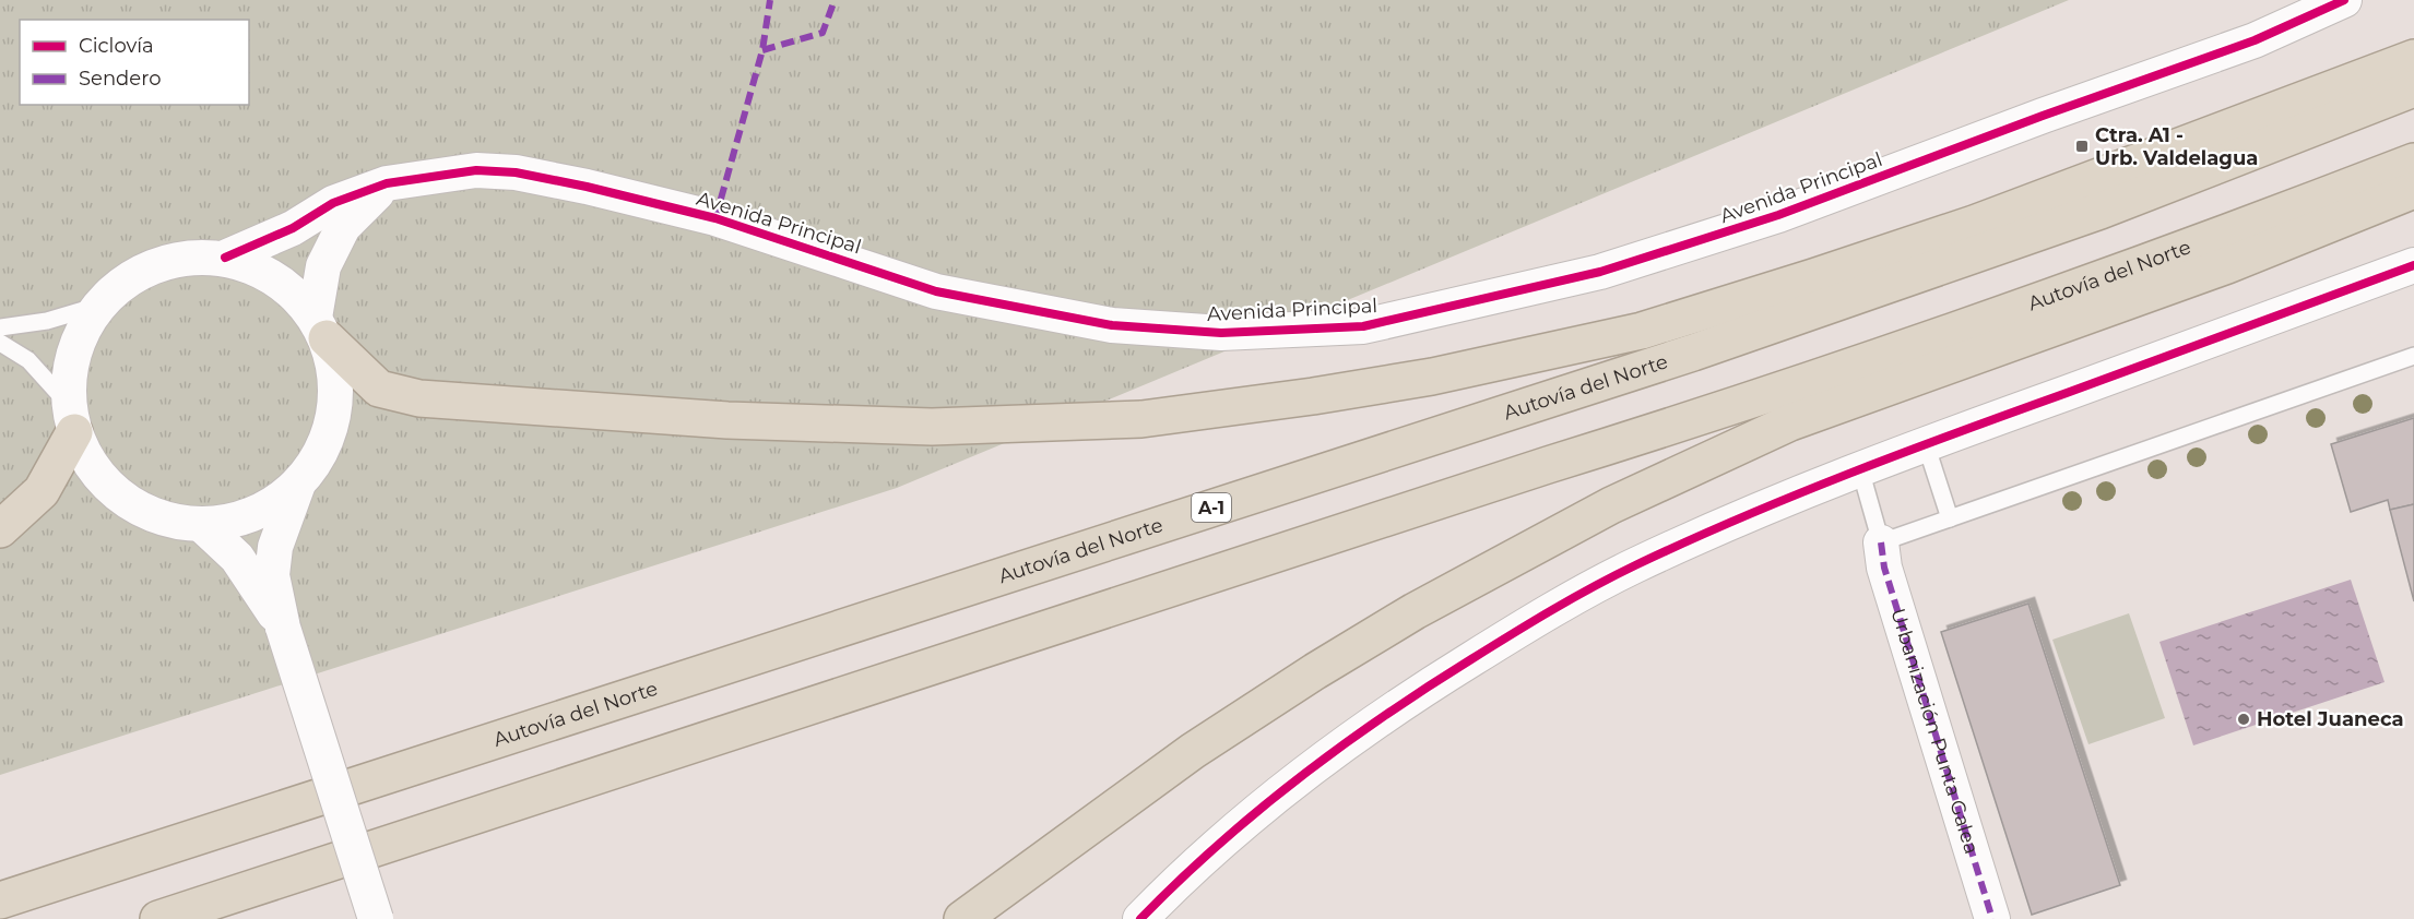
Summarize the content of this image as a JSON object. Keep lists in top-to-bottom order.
{
  "streets": {
    "highway": ["Autovía del Norte", "A-1"],
    "street": ["Avenida Principal", "Urbanización Punta Galea"]
  },
  "places": {
    "transit": ["Ctra. A1 - Urb. Valdelagua"],
    "other": ["Hotel Juaneca"]
  },
  "legend": ["Ciclovía", "Sendero"]
}
